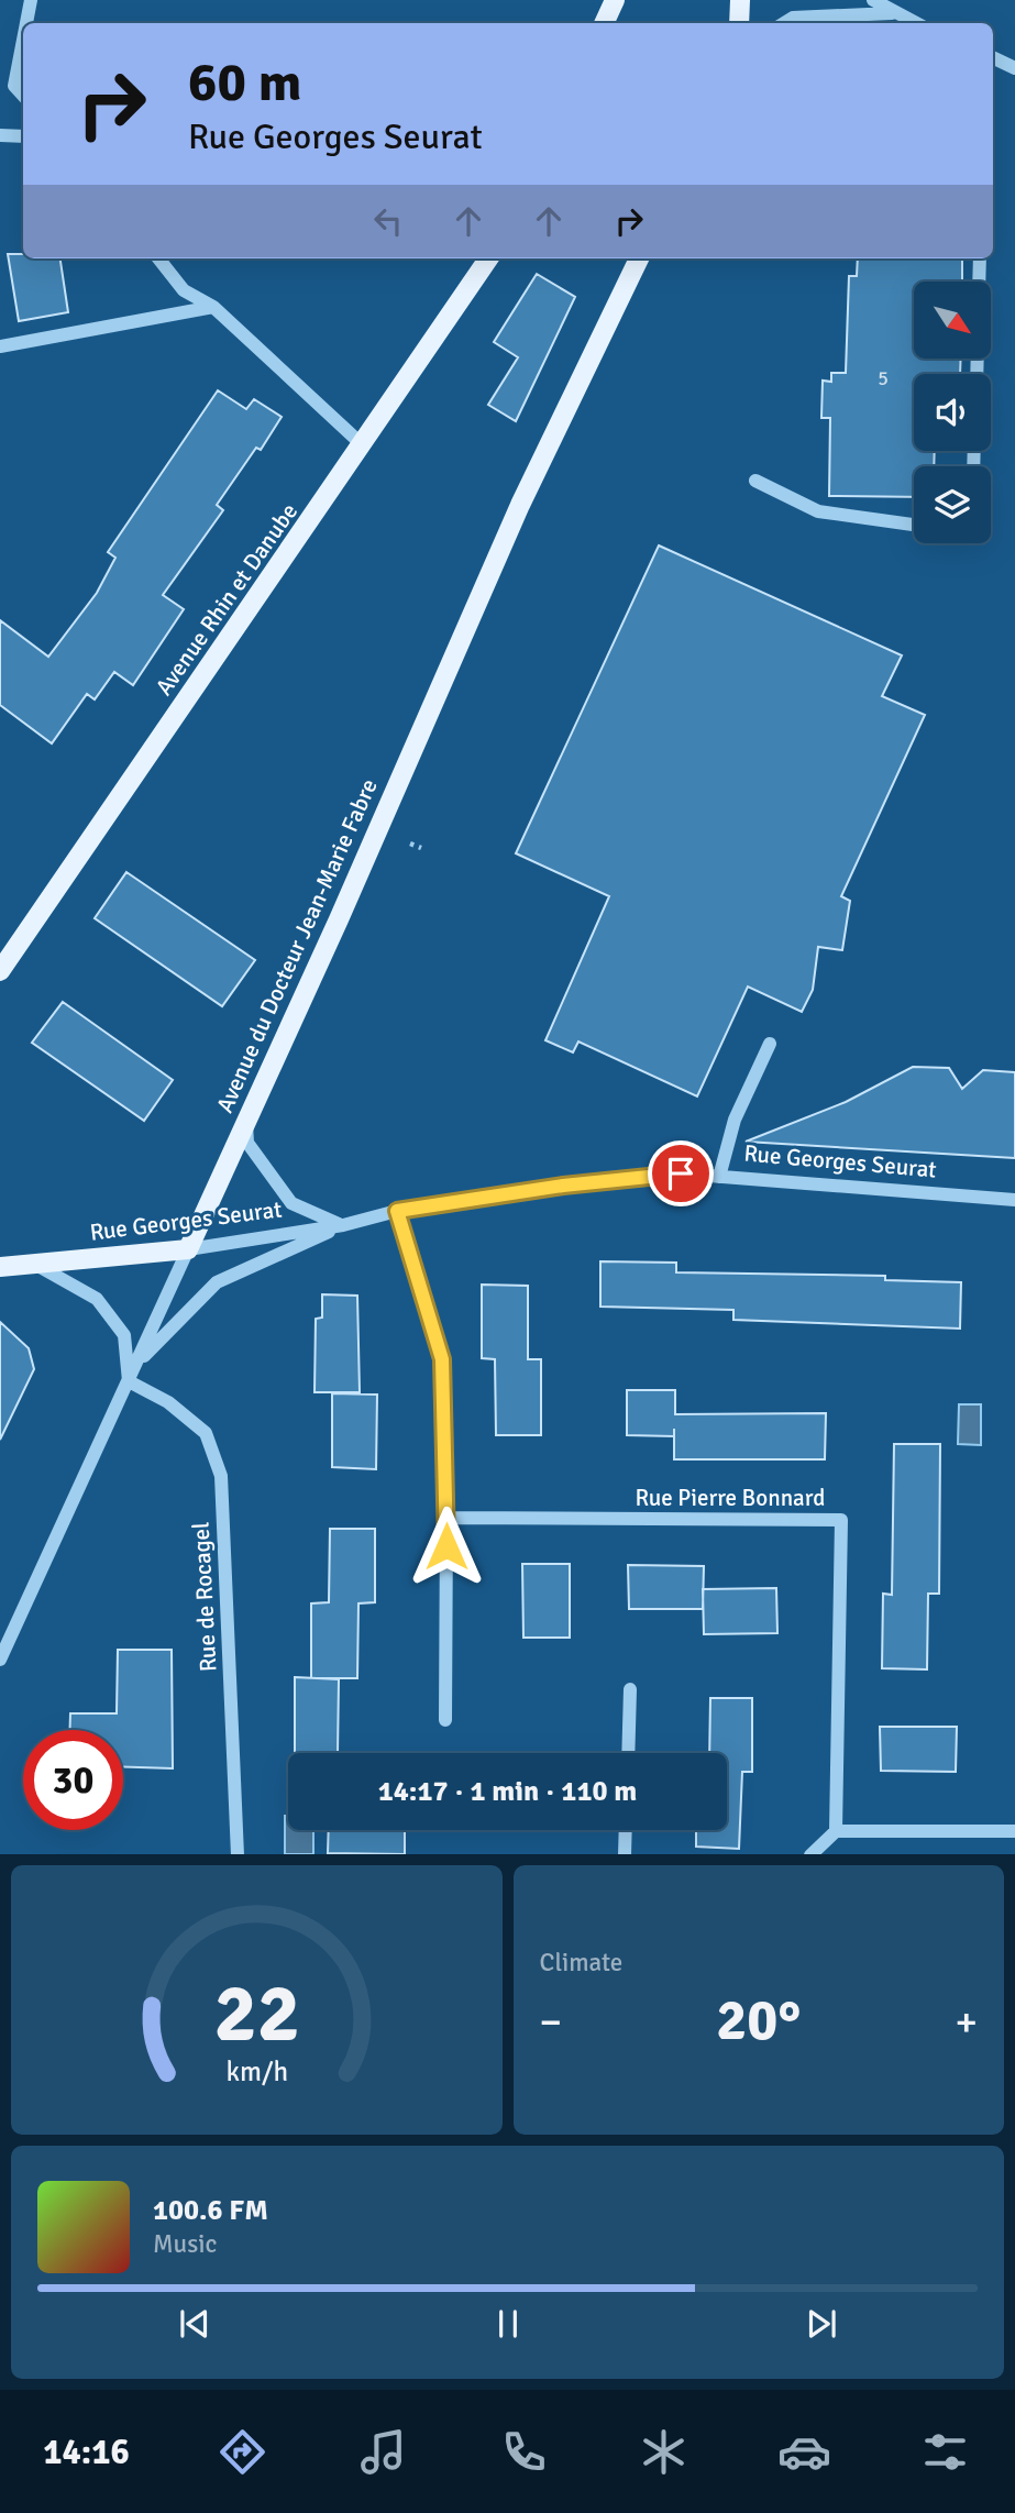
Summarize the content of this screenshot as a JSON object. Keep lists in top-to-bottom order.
{
  "streets": {
    "main road": ["Avenue Rhin et Danube", "Avenue du Docteur Jean-Marie Fabre", "Rue Georges Seurat"],
    "street": ["Rue Pierre Bonnard", "Rue de Rocagel"]
  },
  "crossings": [
    ["Avenue du Docteur Jean-Marie Fabre", "Rue Georges Seurat"],
    ["Avenue du Docteur Jean-Marie Fabre", "Rue de Rocagel"]
  ],
  "house_numbers": ["5"],
  "north": "bottom right",
  "page": {
    "turn": ["60 m", "Rue Georges Seurat"],
    "limit": "30",
    "trip": "14:17 · 1 min · 110 m",
    "tile": "Climate",
    "heat": ["−", "20°", "+"],
    "song": ["100.6 FM", "Music"],
    "tabs": "14:16",
    "gauge": ["22", "km/h"]
  }
}
